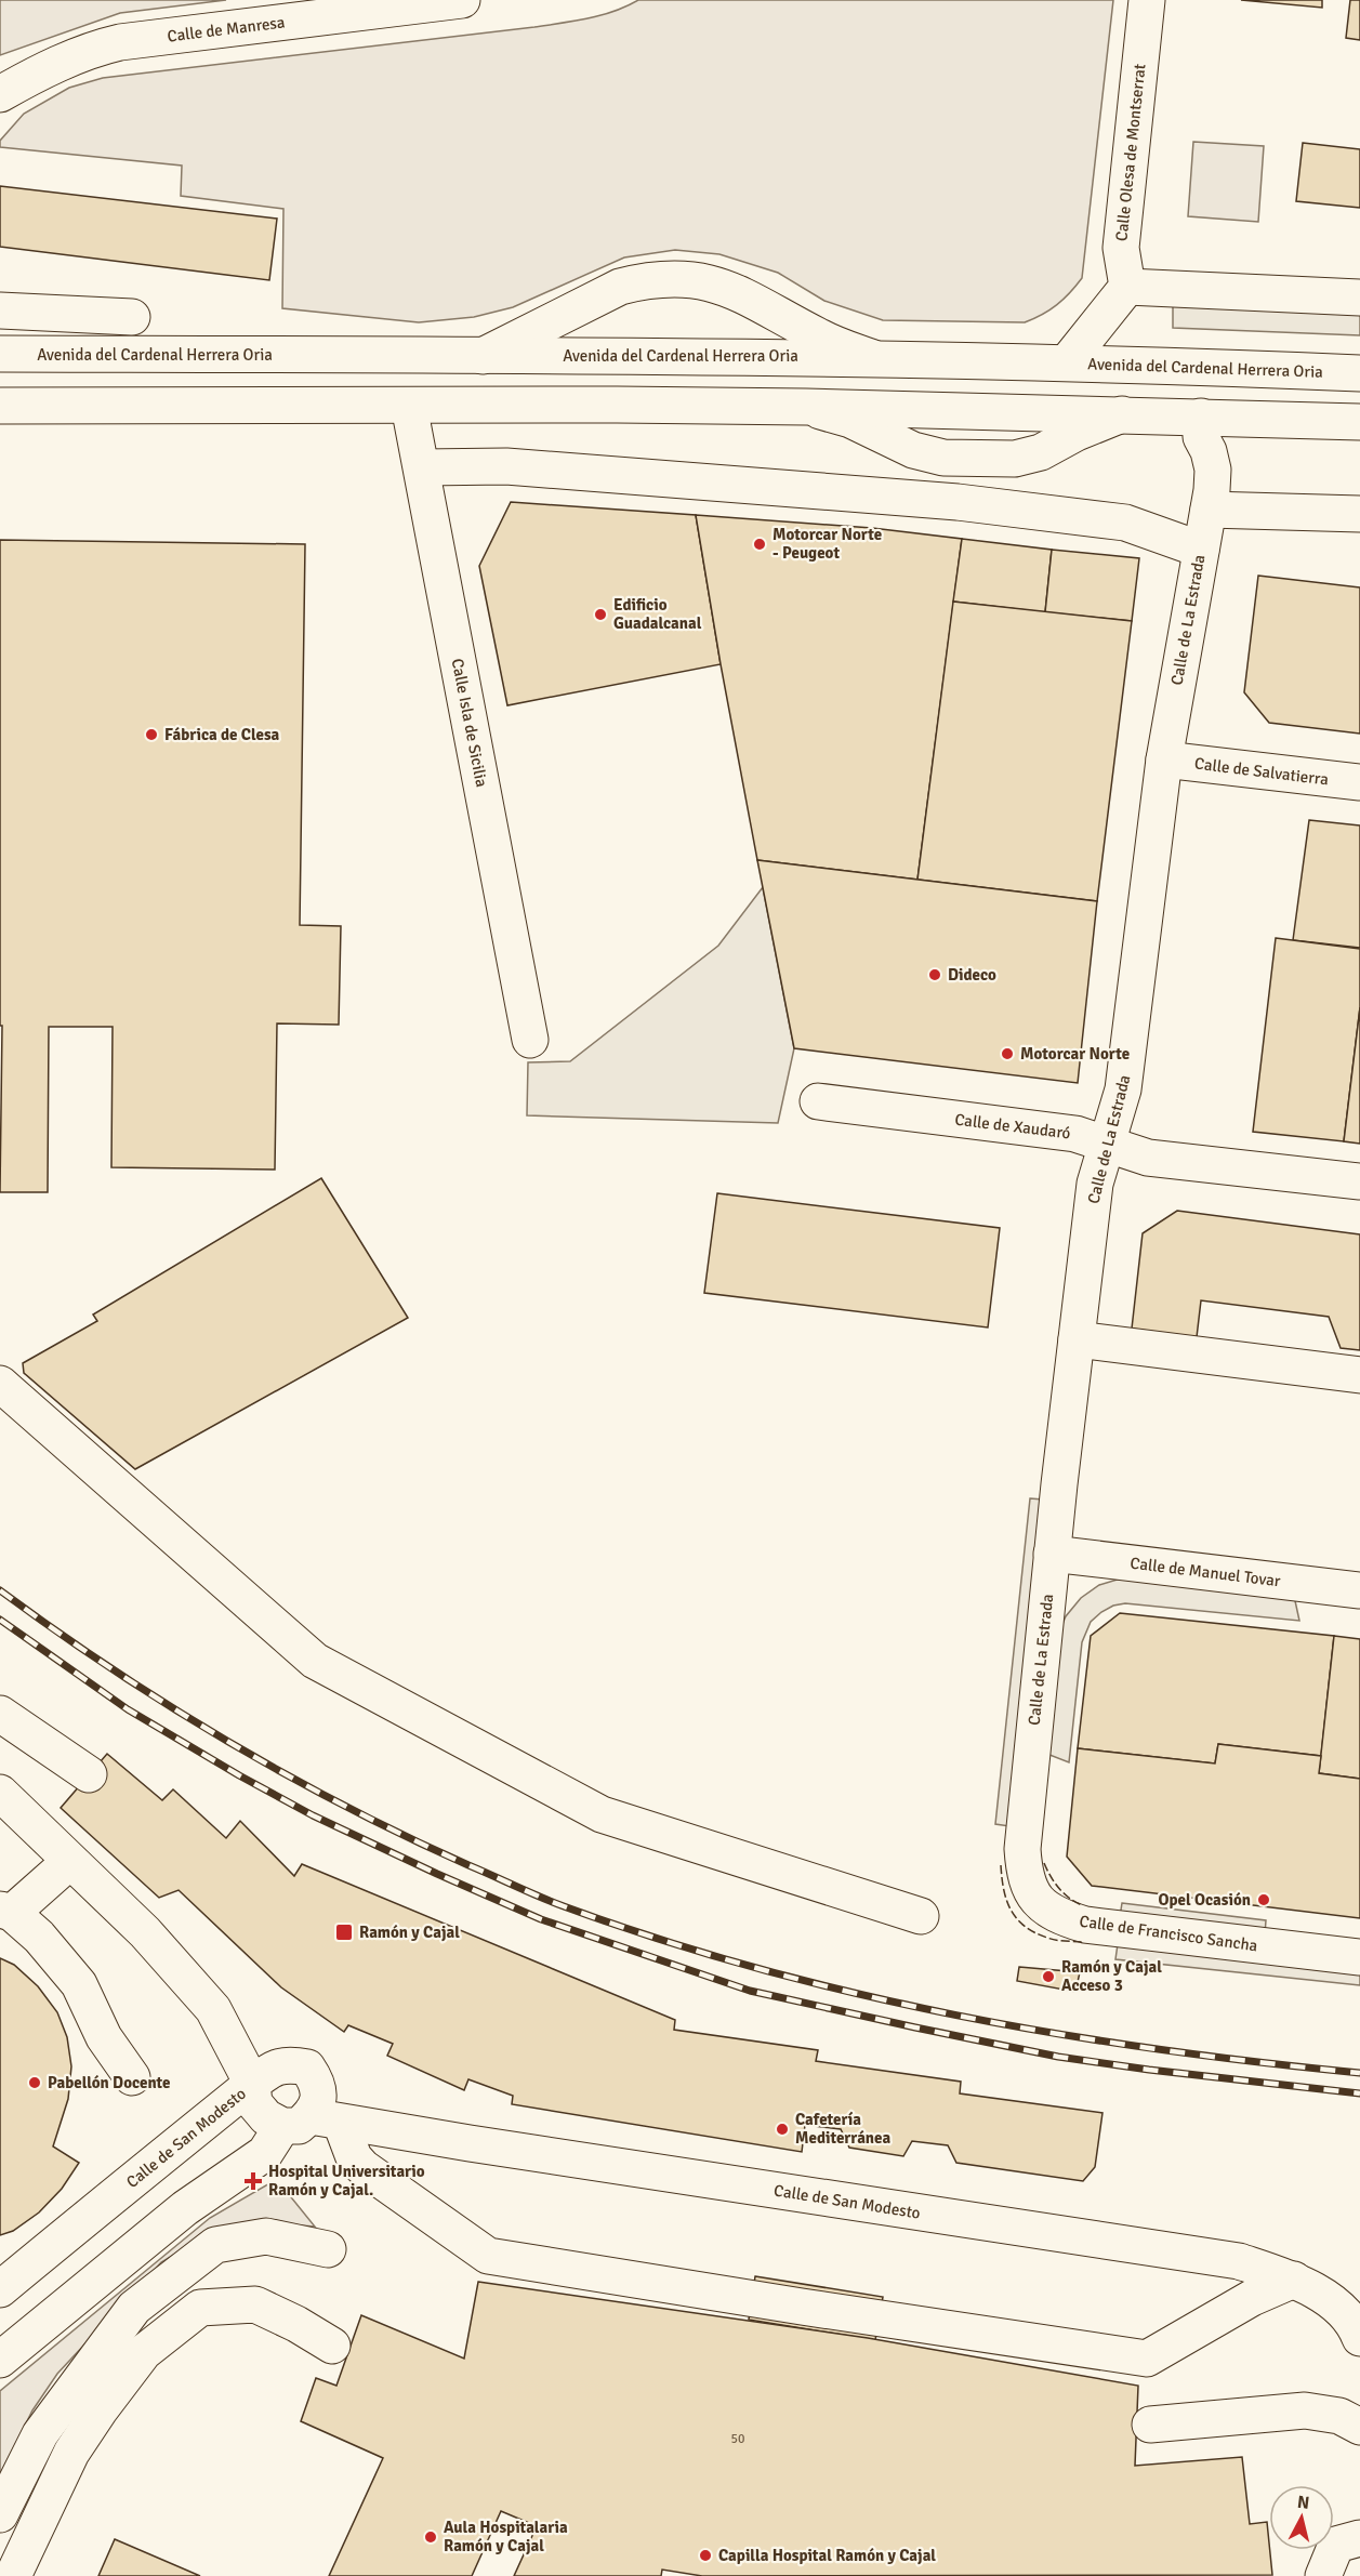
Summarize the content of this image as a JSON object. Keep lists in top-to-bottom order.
{
  "streets": {
    "street": [
      "Calle de Manresa",
      "Calle Olesa de Montserrat",
      "Avenida del Cardenal Herrera Oria",
      "Calle de La Estrada",
      "Calle Isla de Sicilia",
      "Calle de Salvatierra",
      "Calle de Xaudaró",
      "Calle de Manuel Tovar",
      "Calle de Francisco Sancha",
      "Calle de San Modesto"
    ]
  },
  "crossings": [
    ["Calle de La Estrada", "Calle de Salvatierra"],
    ["Calle de La Estrada", "Calle de Xaudaró"],
    ["Calle de La Estrada", "Calle de Manuel Tovar"],
    ["Calle de La Estrada", "Calle de Francisco Sancha"]
  ],
  "places": {
    "other": [
      "Motorcar Norte - Peugeot",
      "Edificio Guadalcanal",
      "Fábrica de Clesa",
      "Dideco",
      "Motorcar Norte",
      "Opel Ocasión",
      "Ramón y Cajal Acceso 3",
      "Pabellón Docente",
      "Cafetería Mediterránea",
      "Aula Hospitalaria Ramón y Cajal",
      "Capilla Hospital Ramón y Cajal"
    ],
    "transit": ["Ramón y Cajal"],
    "health": ["Hospital Universitario Ramón y Cajal."]
  },
  "house_numbers": ["50"],
  "north": "top"
}
